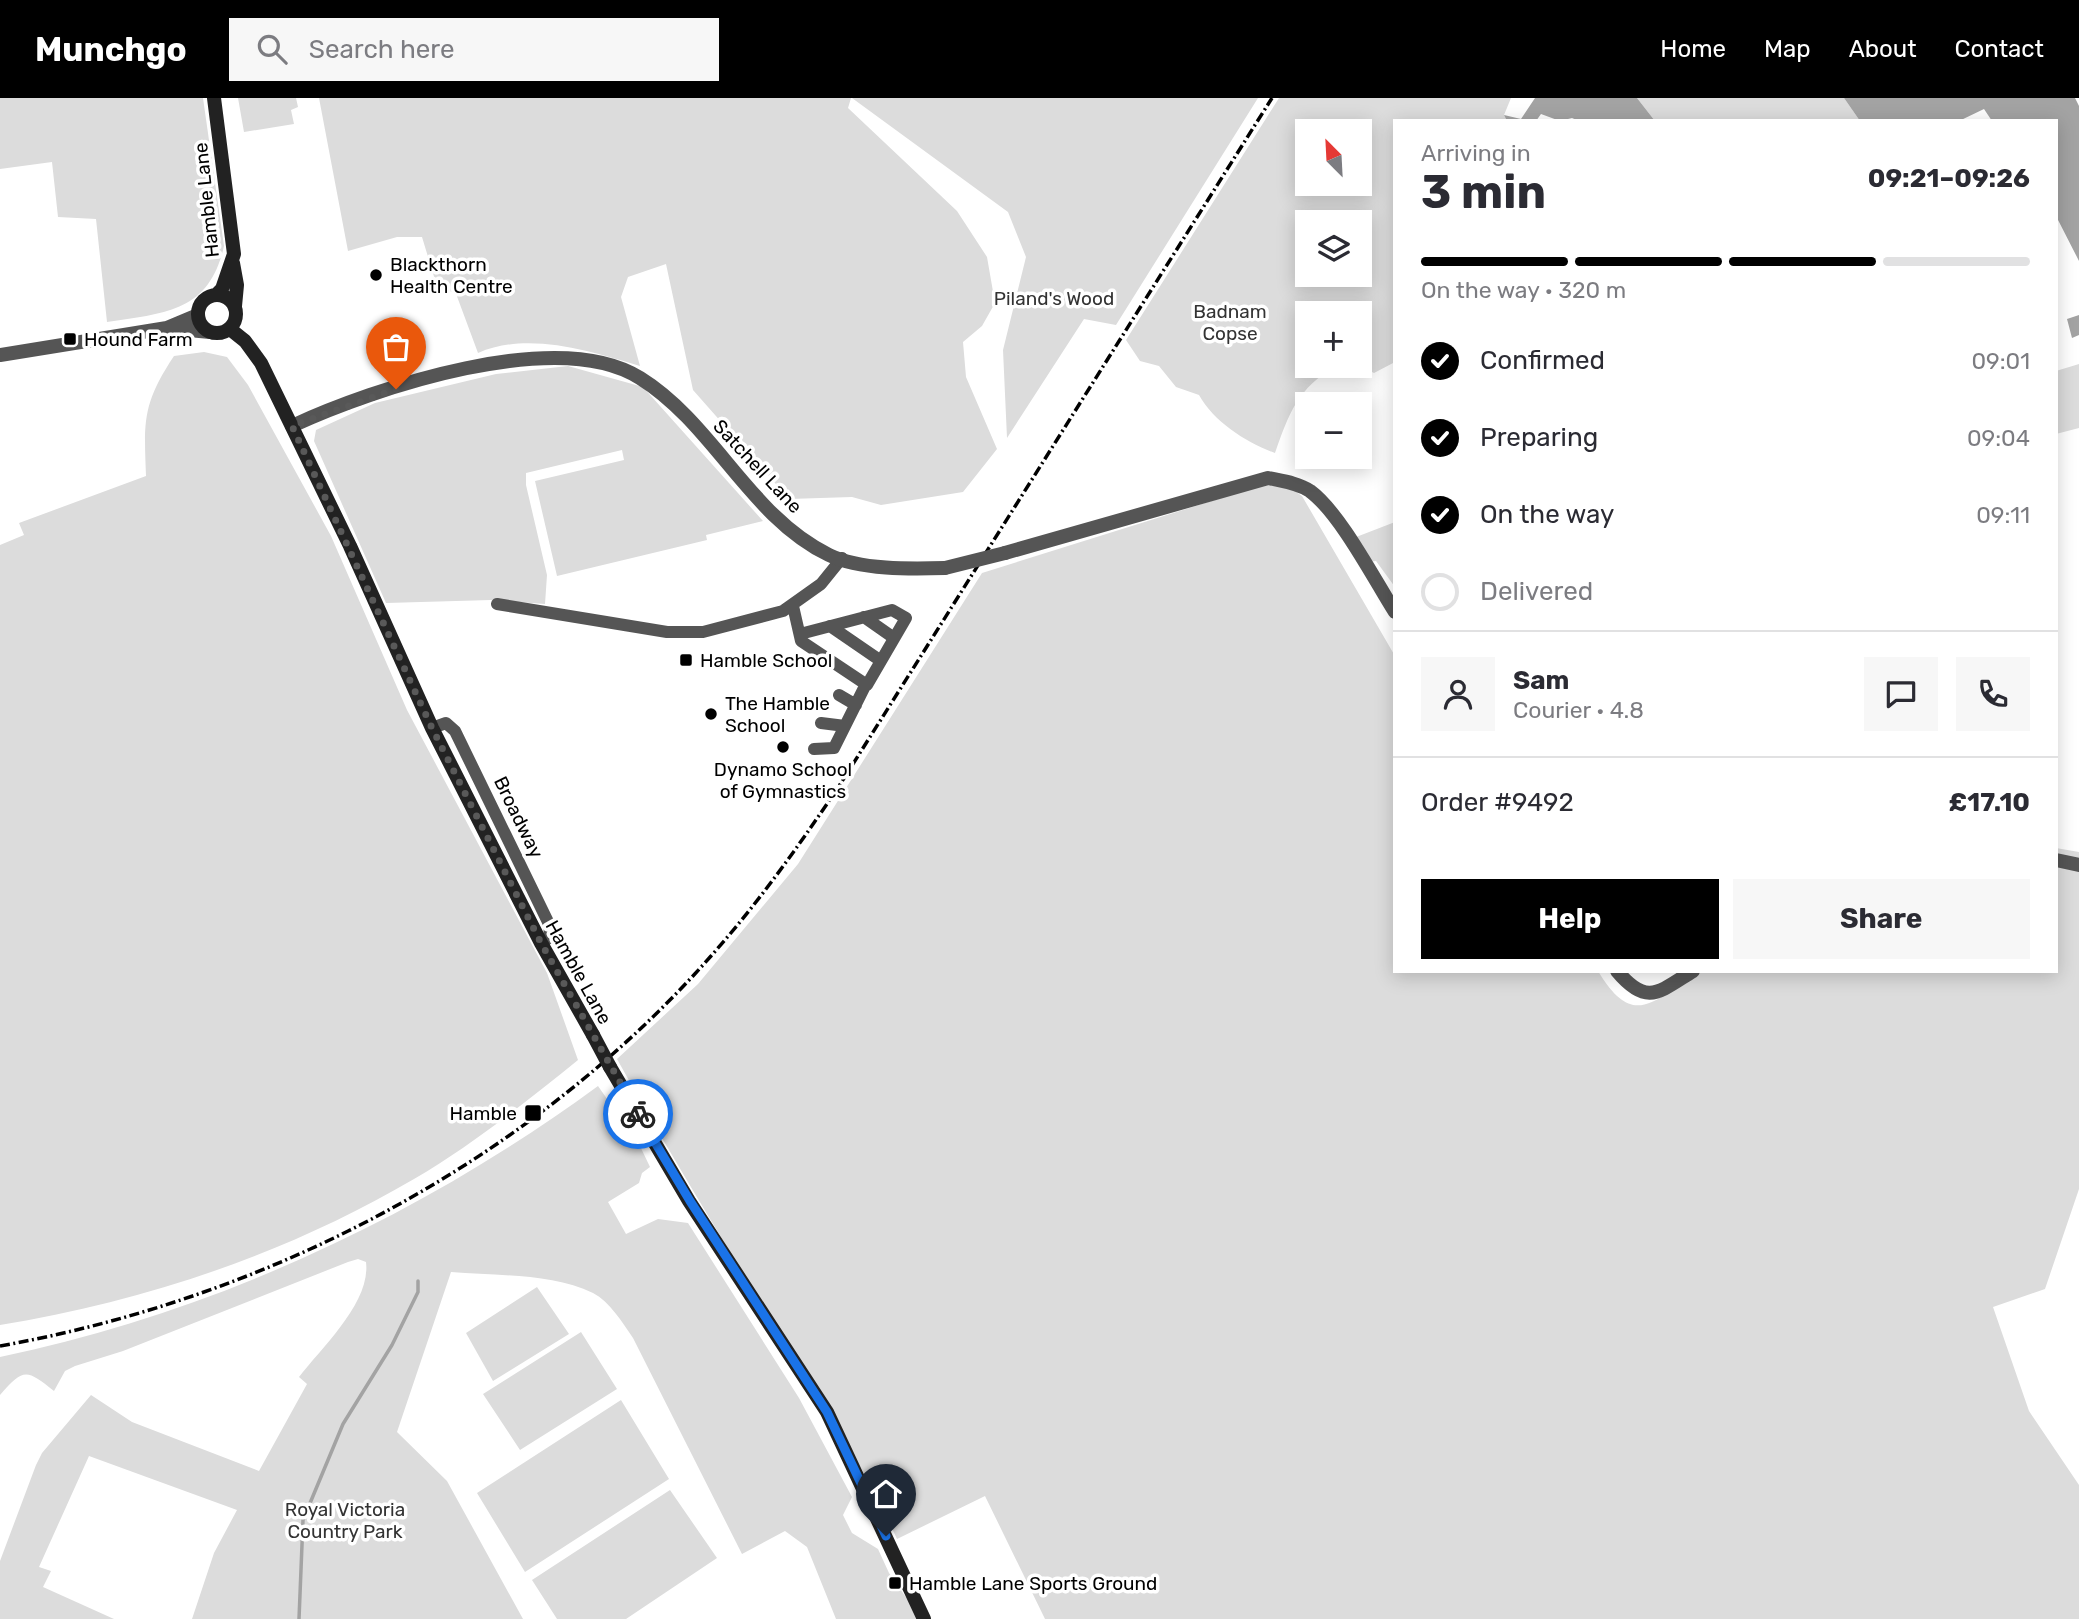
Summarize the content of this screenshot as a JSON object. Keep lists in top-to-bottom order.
{
  "streets": {
    "main road": ["Hamble Lane"],
    "street": ["Satchell Lane"]
  },
  "crossings": [
    ["Hamble Lane", "Satchell Lane"]
  ],
  "parks": ["Piland's Wood", "Badnam Copse", "Royal Victoria Country Park"],
  "places": {
    "other": ["Blackthorn Health Centre", "The Hamble School", "Dynamo School of Gymnastics"],
    "transit": [
      "Hound Farm",
      "Hamble School",
      "Hamble",
      "Hamble Lane Sports Ground"
    ]
  },
  "north": "top left",
  "page": {
    "header": "Munchgo",
    "search": "Search here",
    "nav": [
      "Home",
      "Map",
      "About",
      "Contact"
    ],
    "map_buttons": ["+", "−"],
    "heading": ["3 min", "Arriving in", "09:21–09:26"],
    "panel": [
      "Sam",
      "Courier · 4.8",
      "Order #9492",
      "£17.10"
    ],
    "bar": "On the way · 320 m",
    "list": [
      ["Confirmed", "09:01"],
      ["Preparing", "09:04"],
      ["On the way", "09:11"],
      "Delivered"
    ],
    "buttons": ["Help", "Share"]
  }
}
